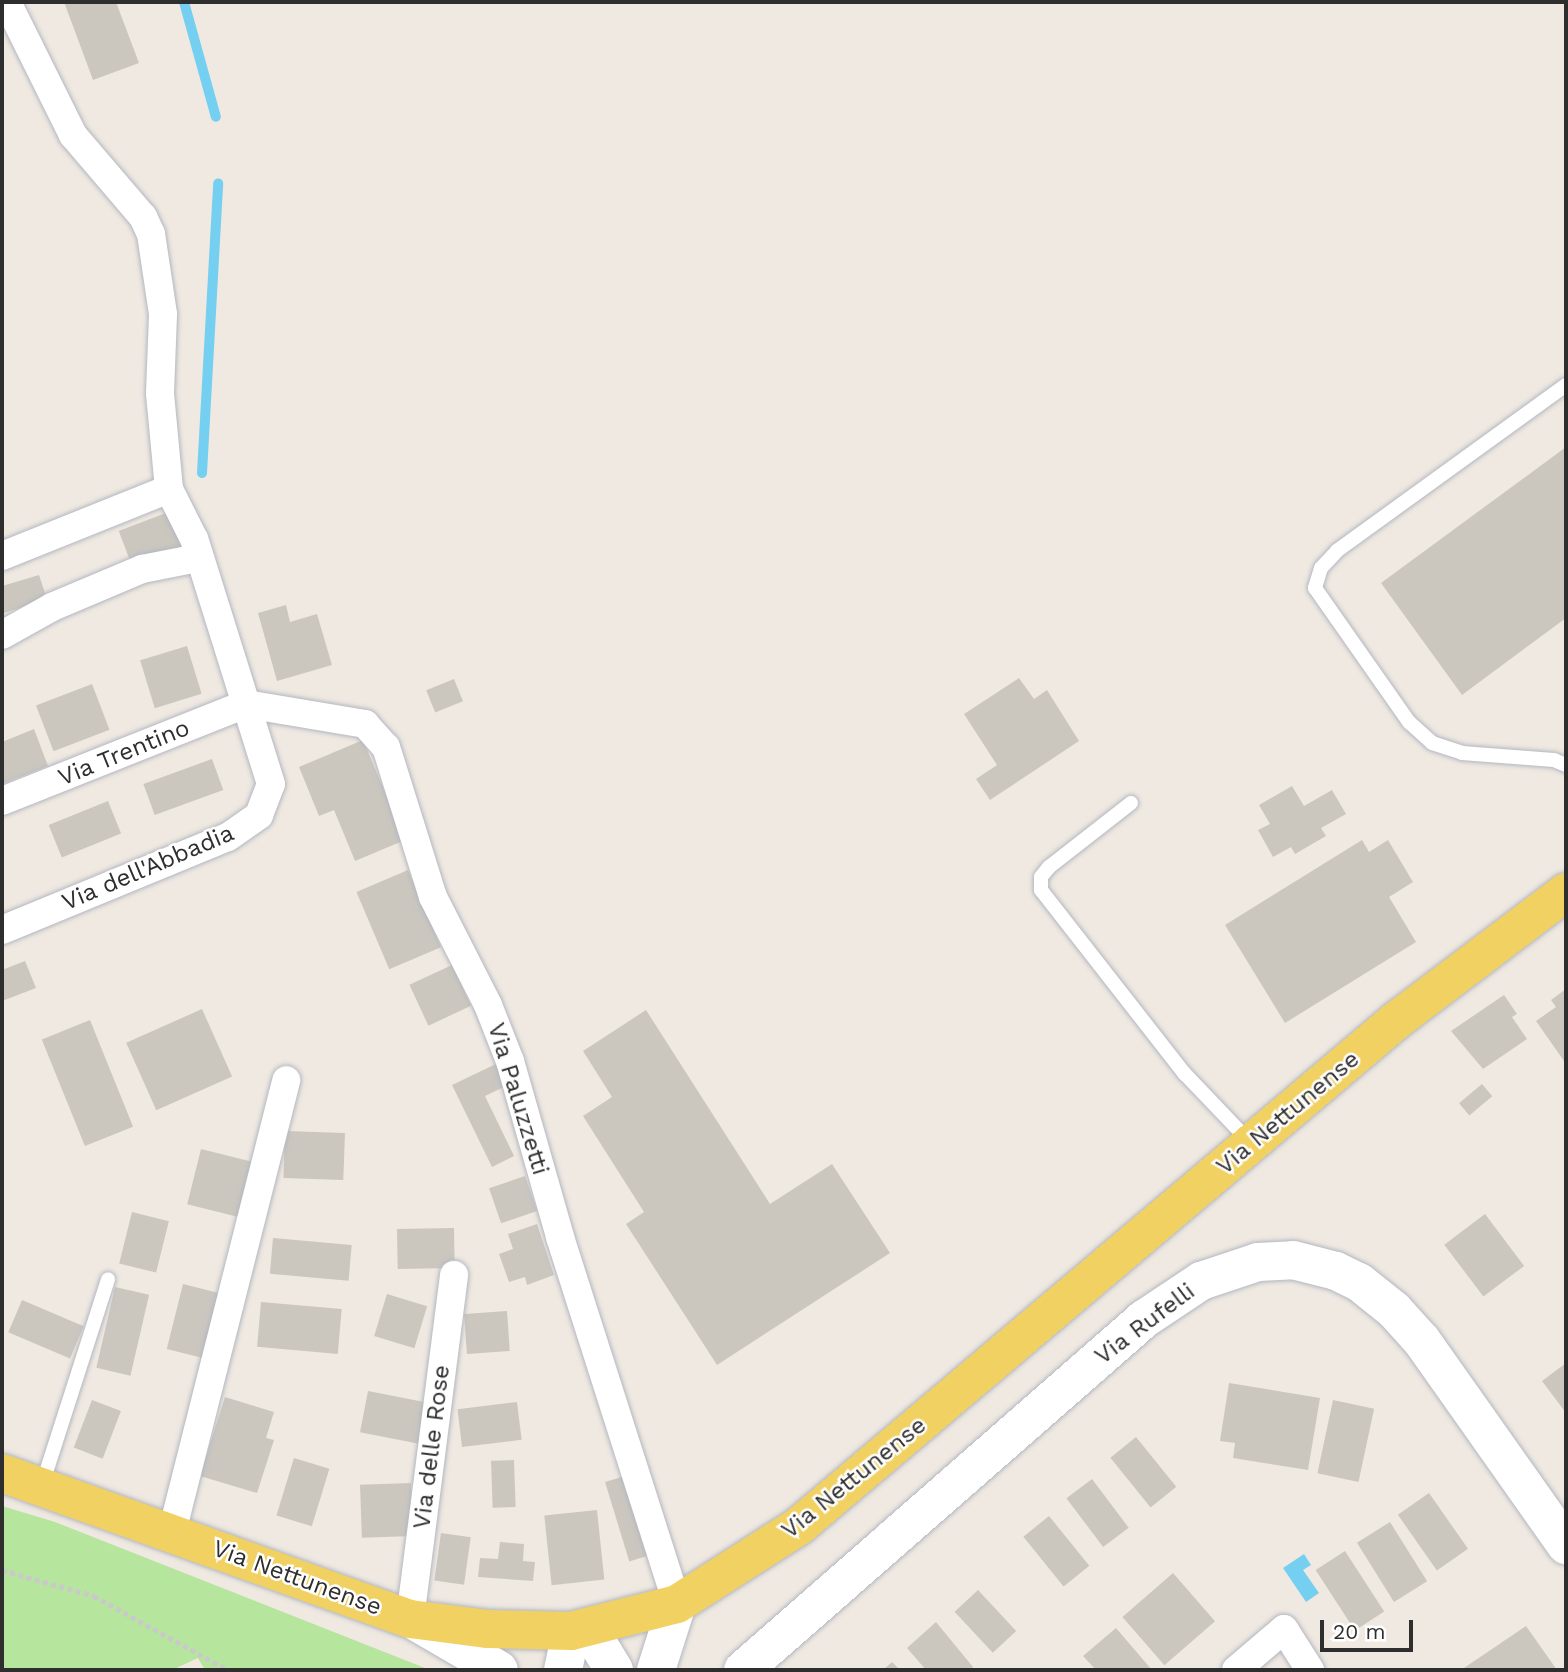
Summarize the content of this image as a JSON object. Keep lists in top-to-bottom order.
{
  "streets": {
    "main road": ["Via Nettunense"],
    "street": [
      "Via Trentino",
      "Via dell'Abbadia",
      "Via Paluzzetti",
      "Via Rufelli",
      "Via delle Rose"
    ]
  },
  "crossings": [
    ["Via Trentino", "Via dell'Abbadia"],
    ["Via Trentino", "Via Paluzzetti"],
    ["Via dell'Abbadia", "Via Paluzzetti"],
    ["Via Paluzzetti", "Via Nettunense"],
    ["Via Nettunense", "Via delle Rose"]
  ],
  "scale_bar": "20 m"
}
